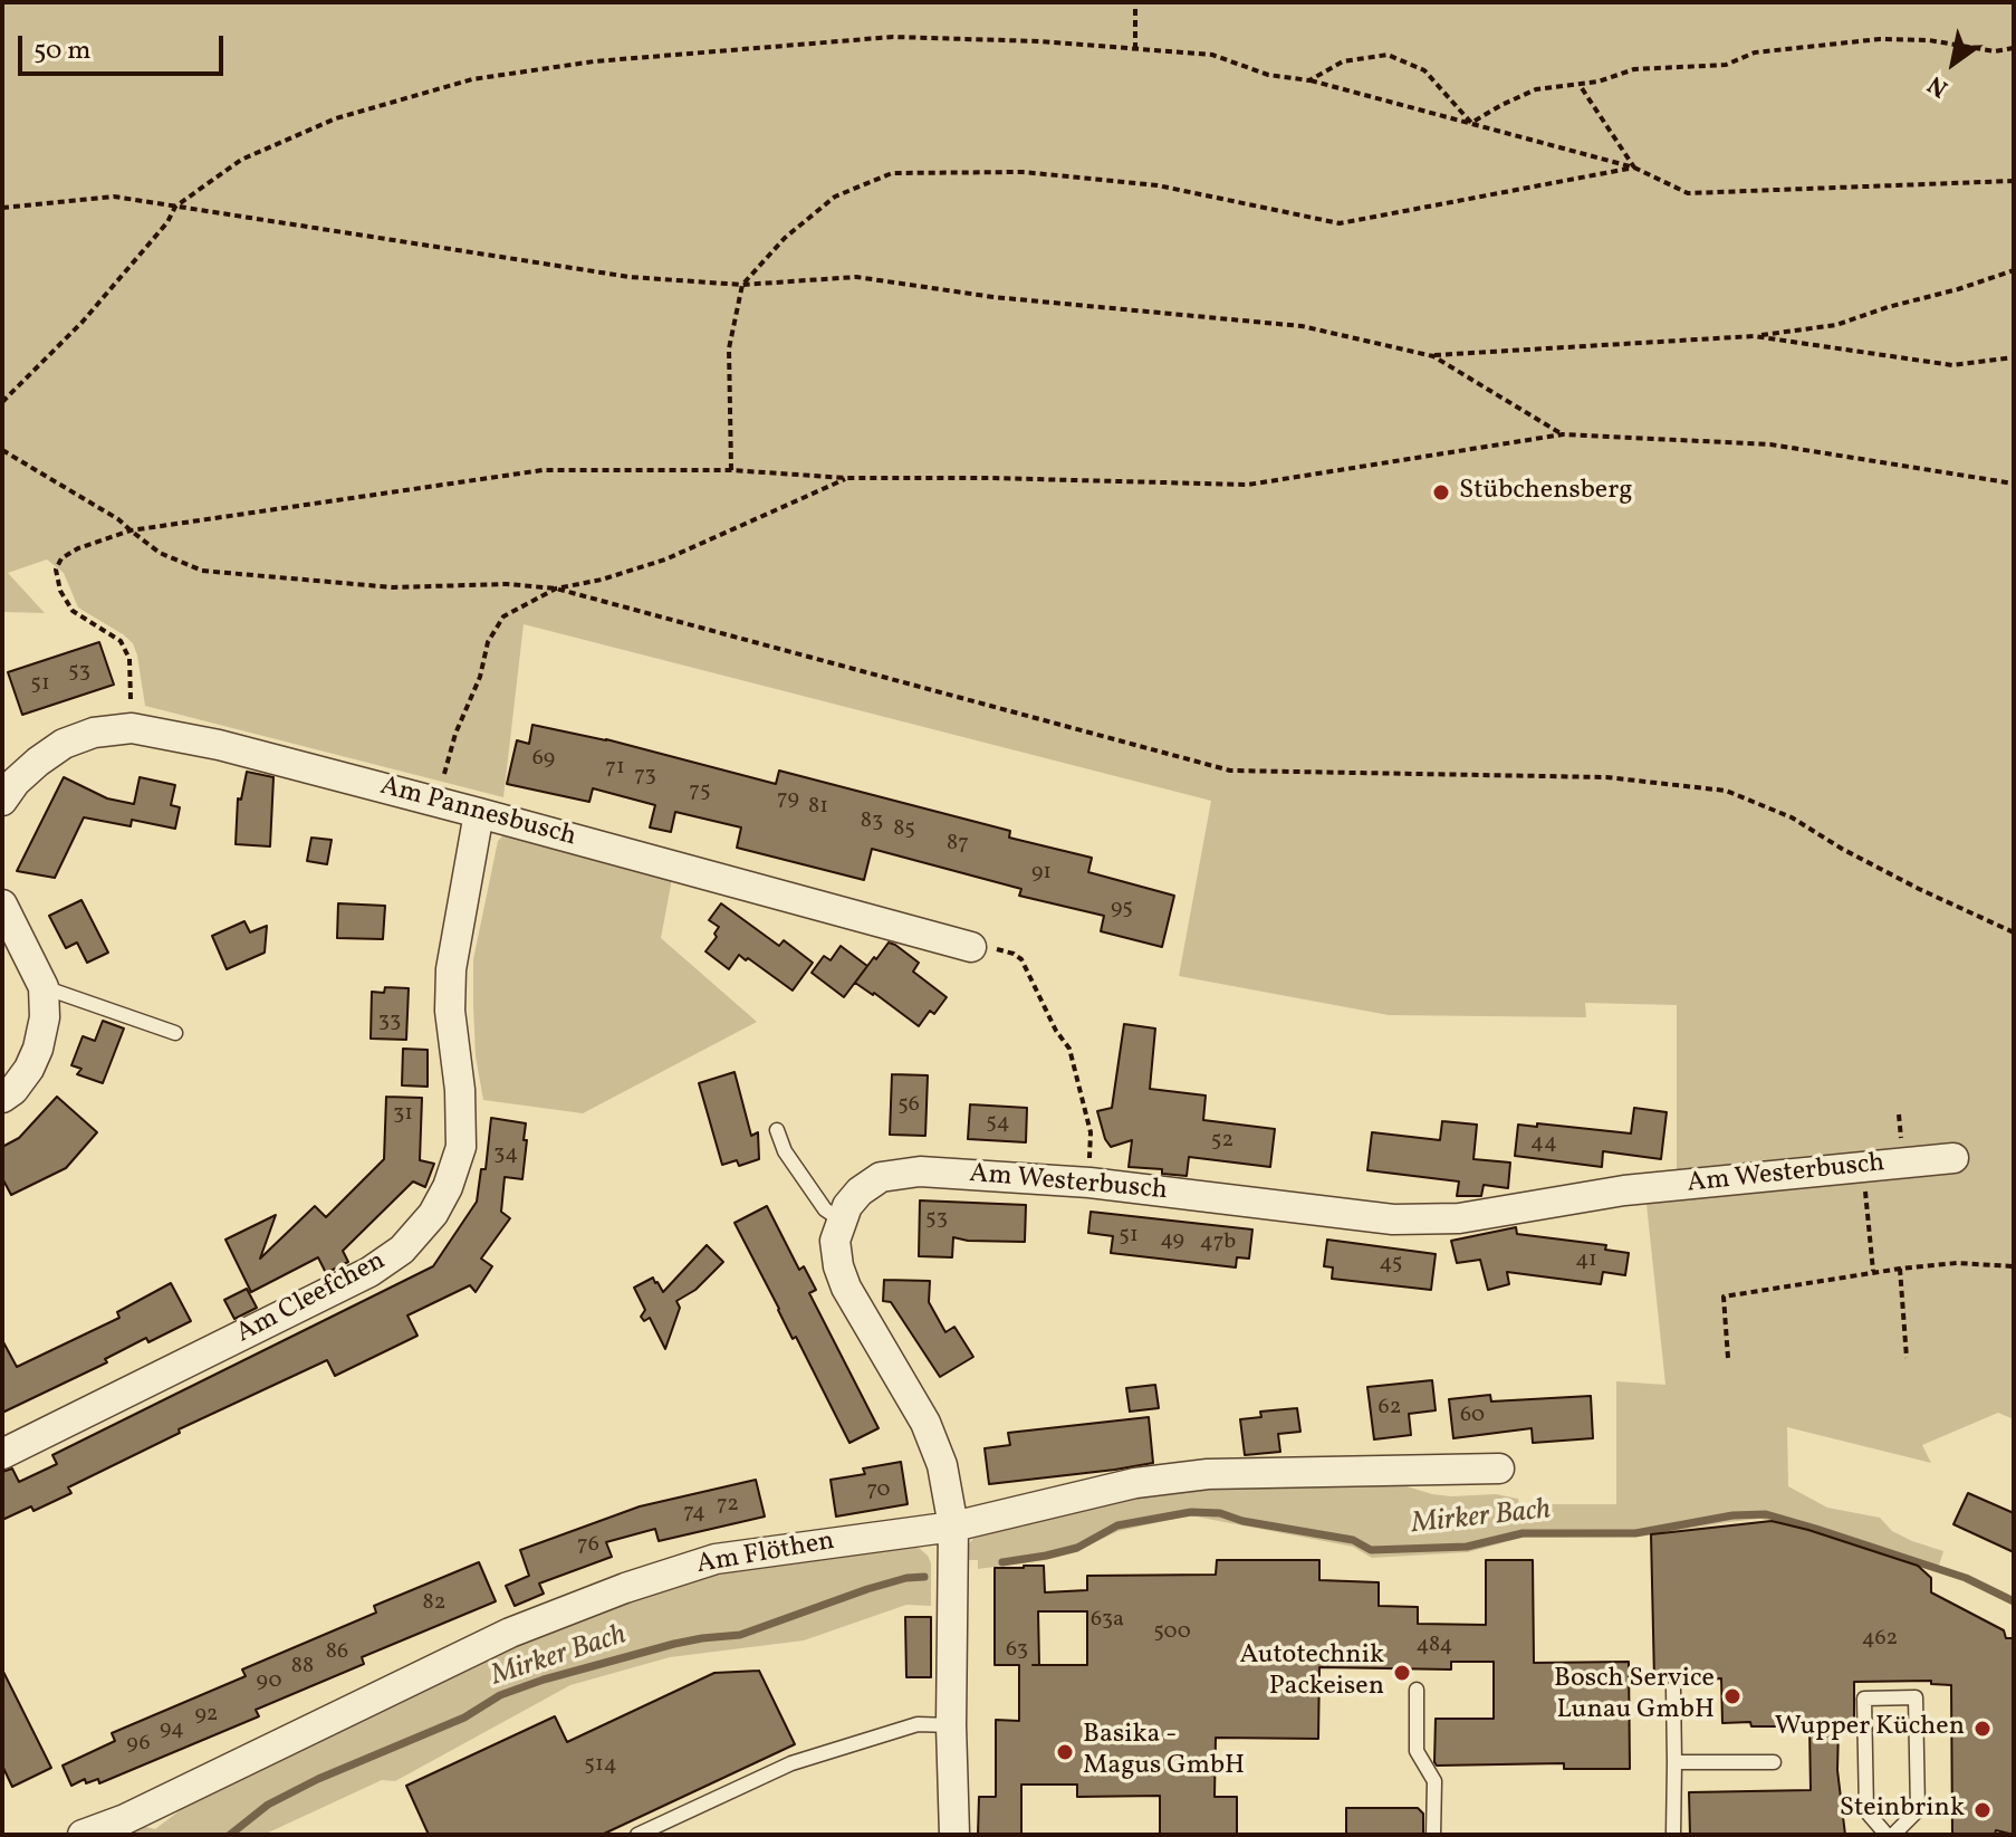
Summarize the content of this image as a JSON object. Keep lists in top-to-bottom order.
{
  "streets": {
    "street": [
      "Am Pannesbusch",
      "Am Westerbusch",
      "Am Cleefchen",
      "Am Flöthen"
    ]
  },
  "crossings": [
    ["Am Pannesbusch", "Am Cleefchen"]
  ],
  "water": ["Mirker Bach"],
  "places": [
    "Stübchensberg",
    "Autotechnik Packeisen",
    "Bosch Service Lunau GmbH",
    "Wupper Küchen",
    "Basika - Magus GmbH",
    "Steinbrink"
  ],
  "house_numbers": [
    "53",
    "51",
    "69",
    "71",
    "73",
    "75",
    "79",
    "81",
    "83",
    "85",
    "87",
    "91",
    "95",
    "33",
    "56",
    "31",
    "54",
    "52",
    "44",
    "34",
    "53",
    "51",
    "49",
    "47b",
    "41",
    "45",
    "62",
    "60",
    "70",
    "72",
    "74",
    "76",
    "82",
    "63a",
    "500",
    "462",
    "484",
    "63",
    "86",
    "88",
    "90",
    "92",
    "94",
    "96",
    "514"
  ],
  "scale_bar": "50 m",
  "north": "bottom left"
}
